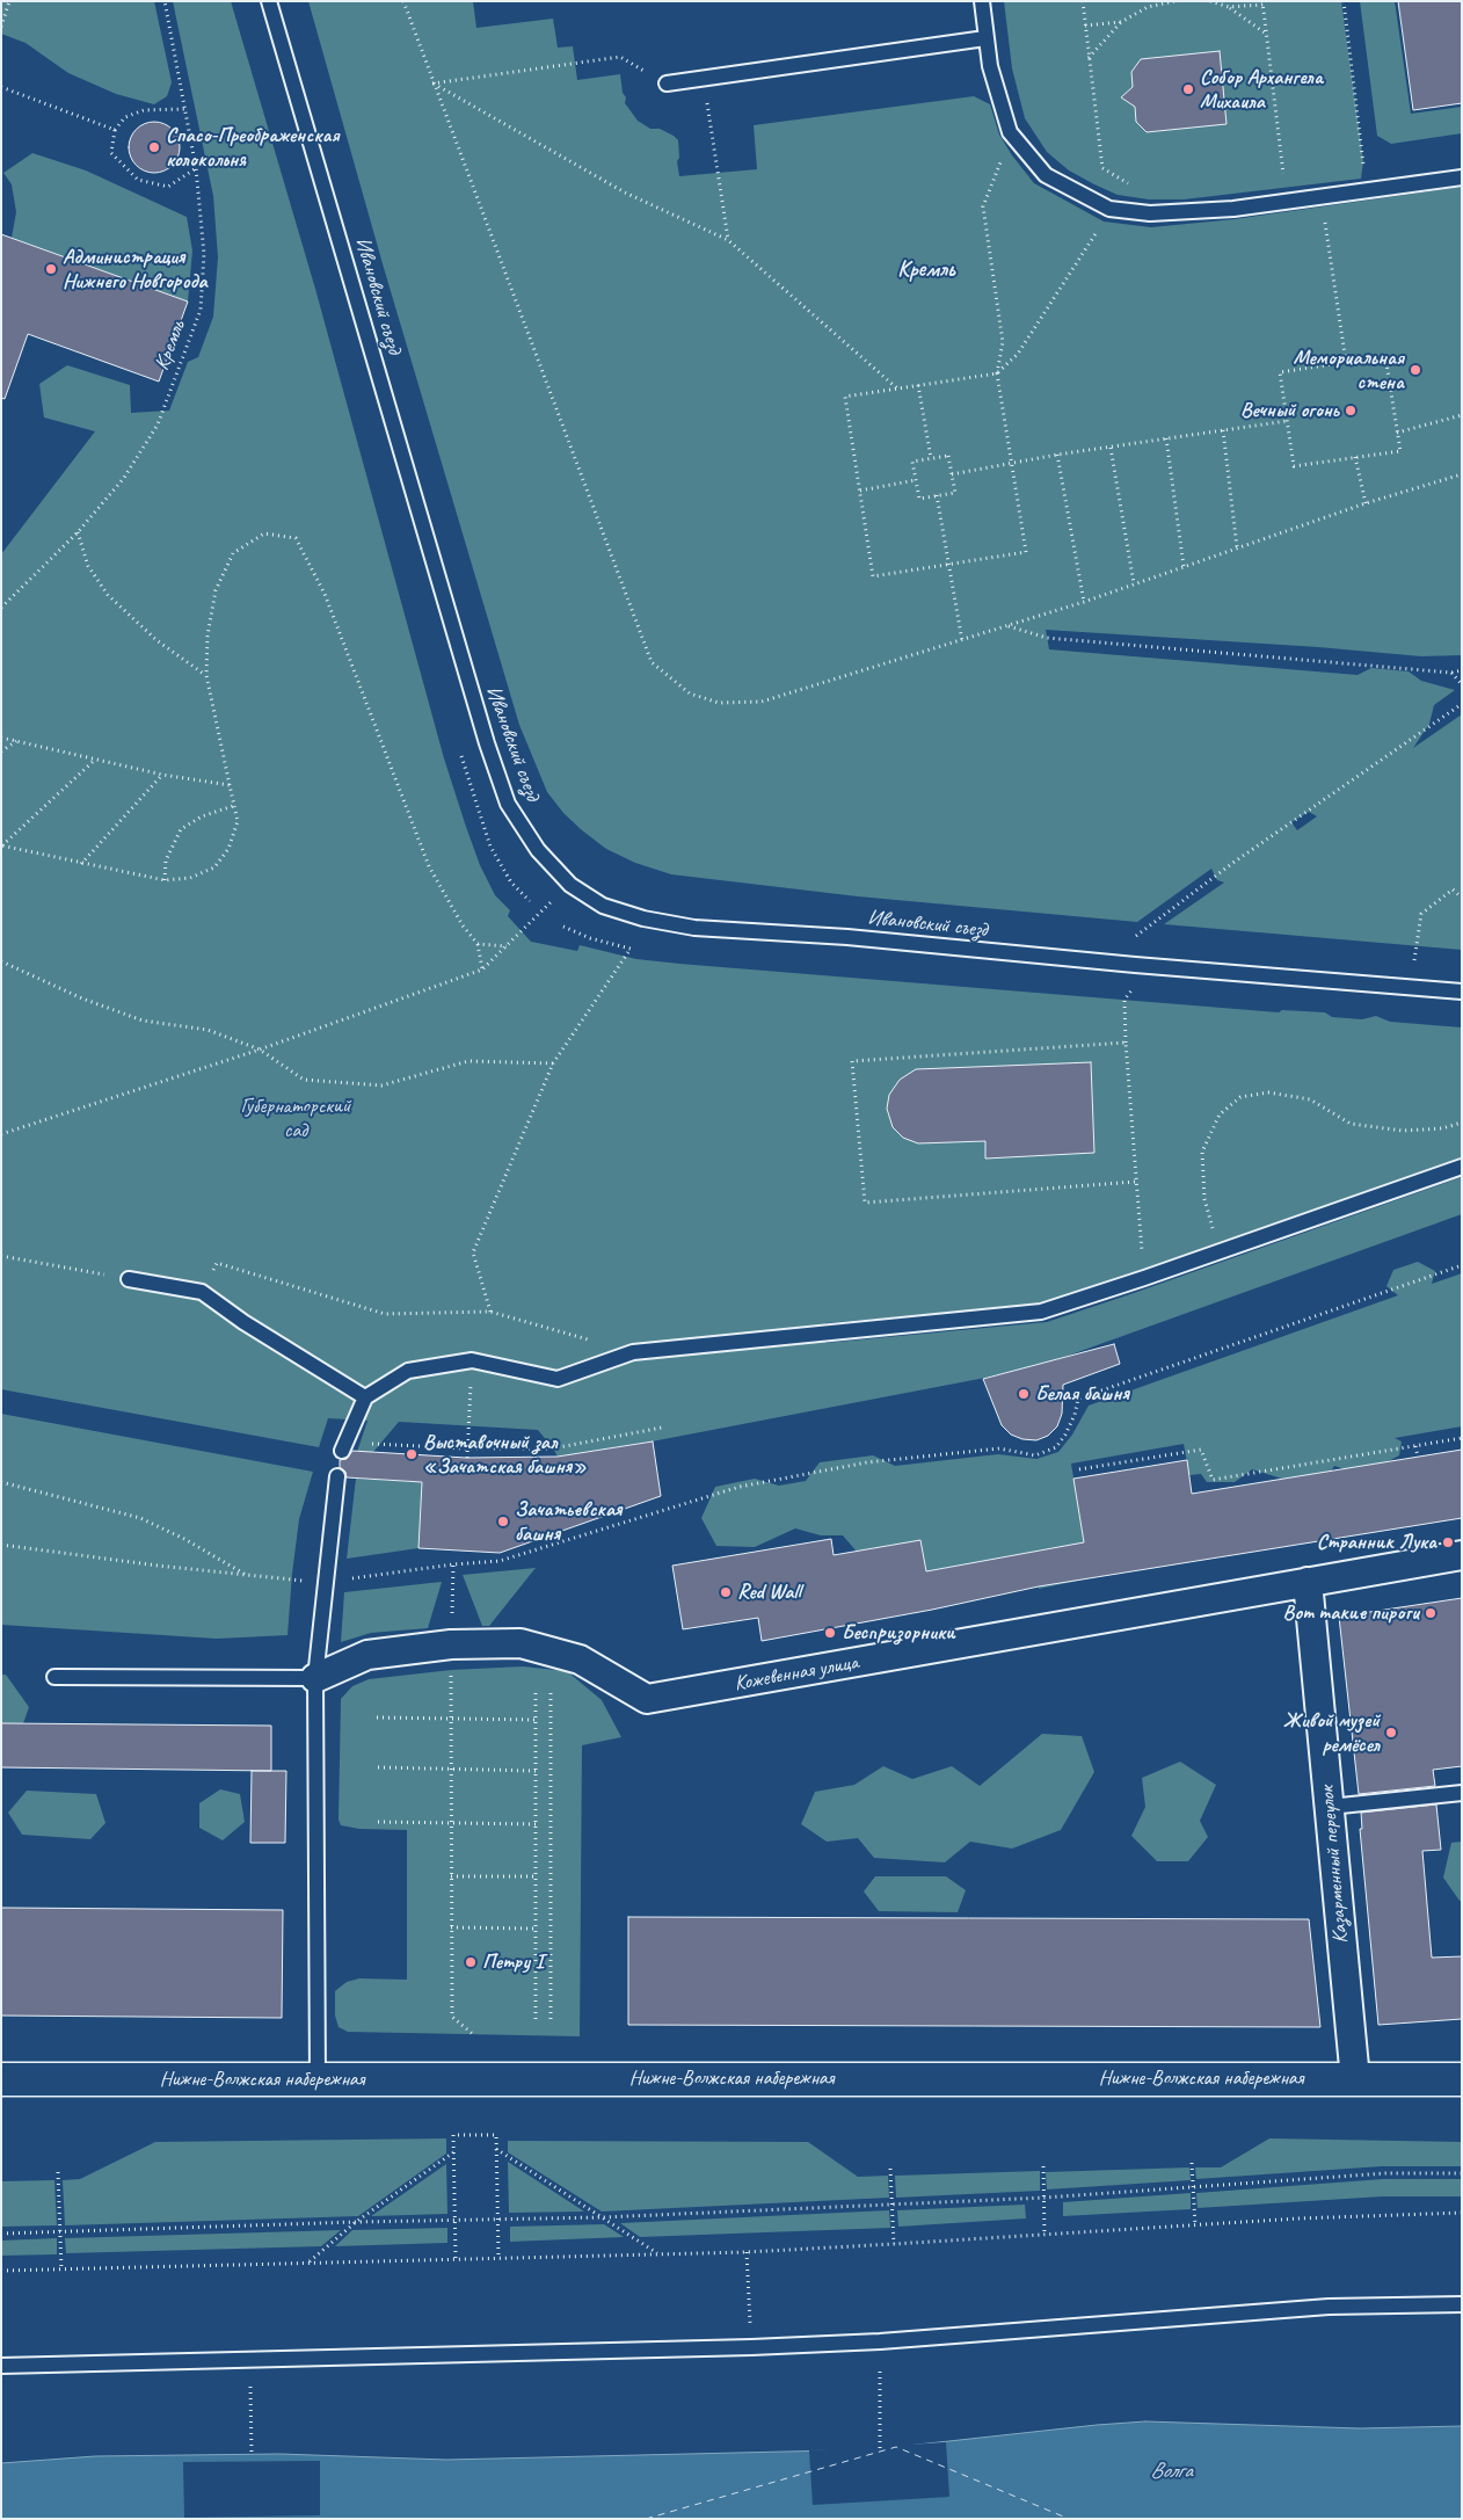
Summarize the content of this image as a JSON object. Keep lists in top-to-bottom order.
{
  "streets": {
    "main road": ["Нижне-Волжская набережная"],
    "street": ["Кожевенная улица", "Казарменный переулок"],
    "lane": ["Ивановский съезд"],
    "path": ["Кремль"]
  },
  "crossings": [
    ["Кожевенная улица", "Казарменный переулок"],
    ["Казарменный переулок", "Нижне-Волжская набережная"]
  ],
  "districts": ["Кремль"],
  "water": ["Волга"],
  "parks": ["Губернаторский сад"],
  "places": [
    "Собор Архангела Михаила",
    "Спасо-Преображенская колокольня",
    "Администрация Нижнего Новгорода",
    "Мемориальная стена",
    "Вечный огонь",
    "Белая башня",
    "Выставочный зал «Зачатская башня»",
    "Зачатьевская башня",
    "Странник Лука",
    "Red Wall",
    "Вот такие пироги",
    "Беспризорники",
    "Живой музей ремёсел",
    "Петру I"
  ]
}
